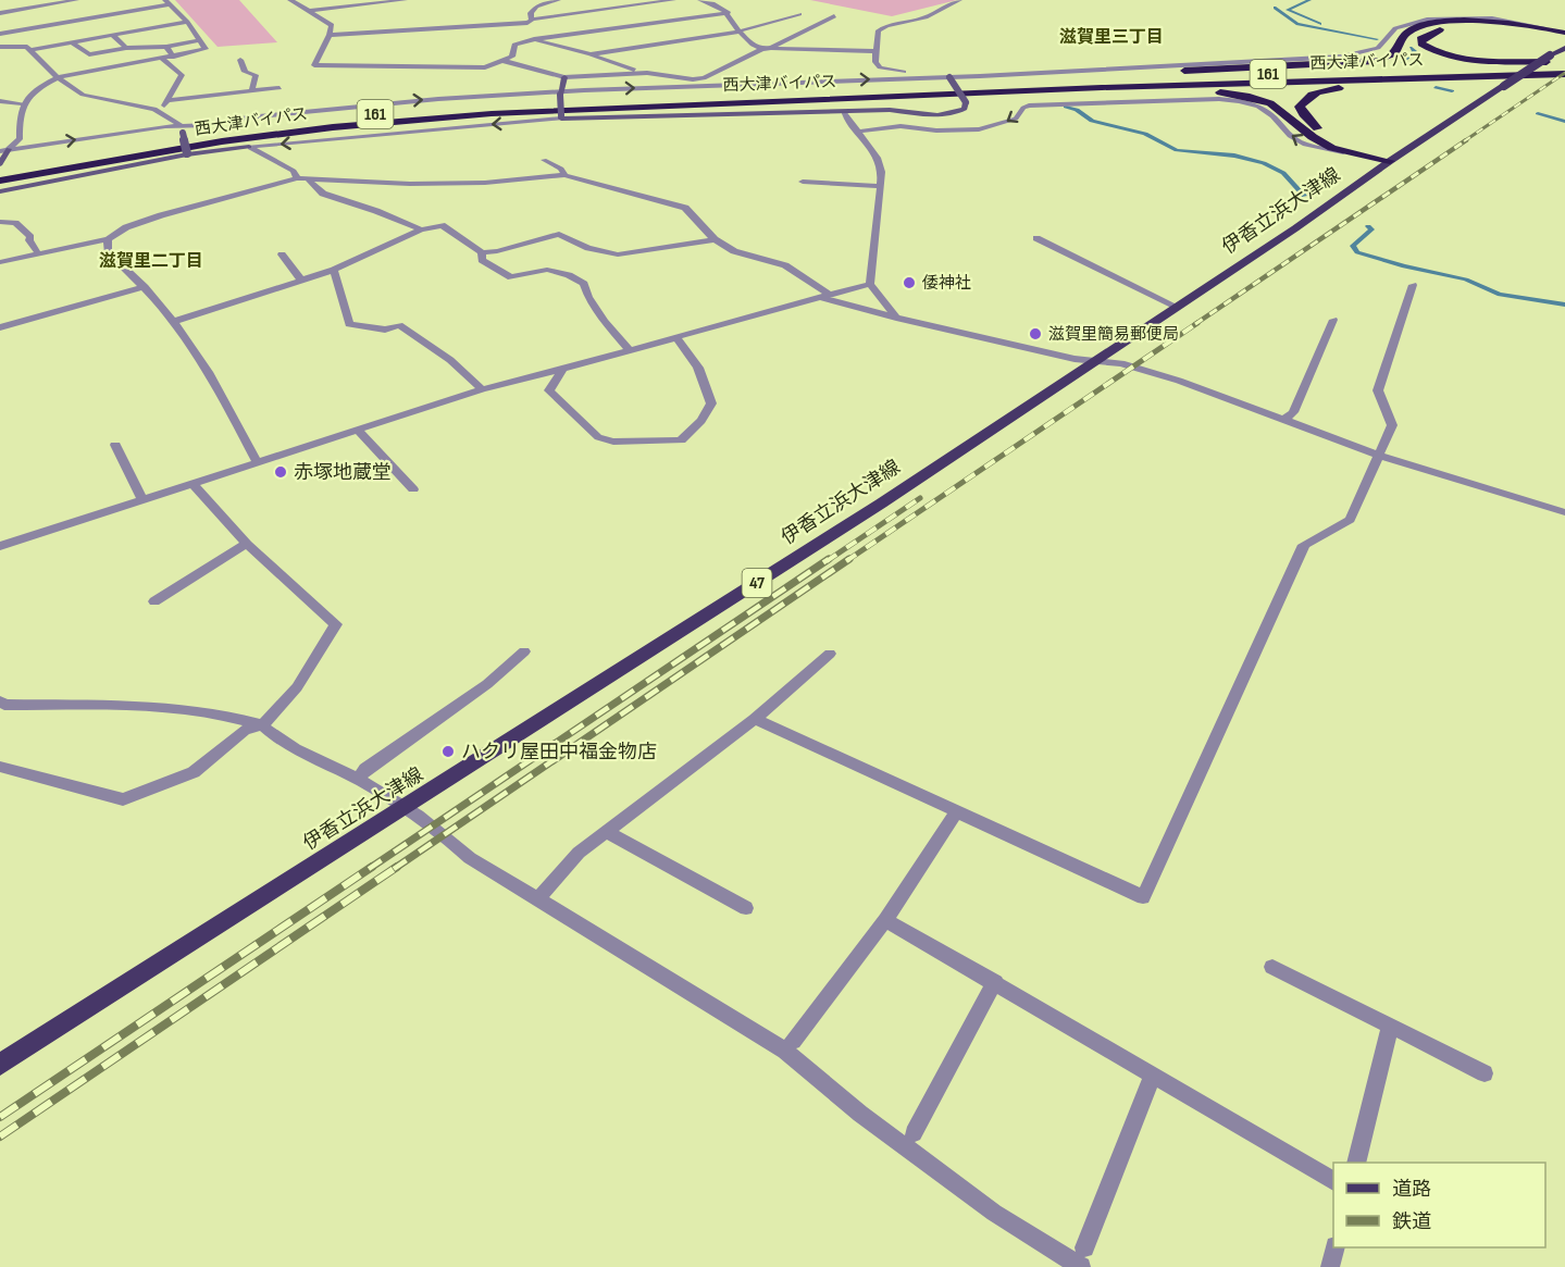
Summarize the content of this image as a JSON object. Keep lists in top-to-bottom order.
{
  "streets": {
    "highway": ["西大津バイパス", "161"],
    "main road": ["伊香立浜大津線", "47"]
  },
  "districts": ["滋賀里三丁目", "滋賀里二丁目"],
  "places": [
    "倭神社",
    "滋賀里簡易郵便局",
    "赤塚地蔵堂",
    "ハクリ屋田中福金物店"
  ],
  "legend": ["道路", "鉄道"]
}
